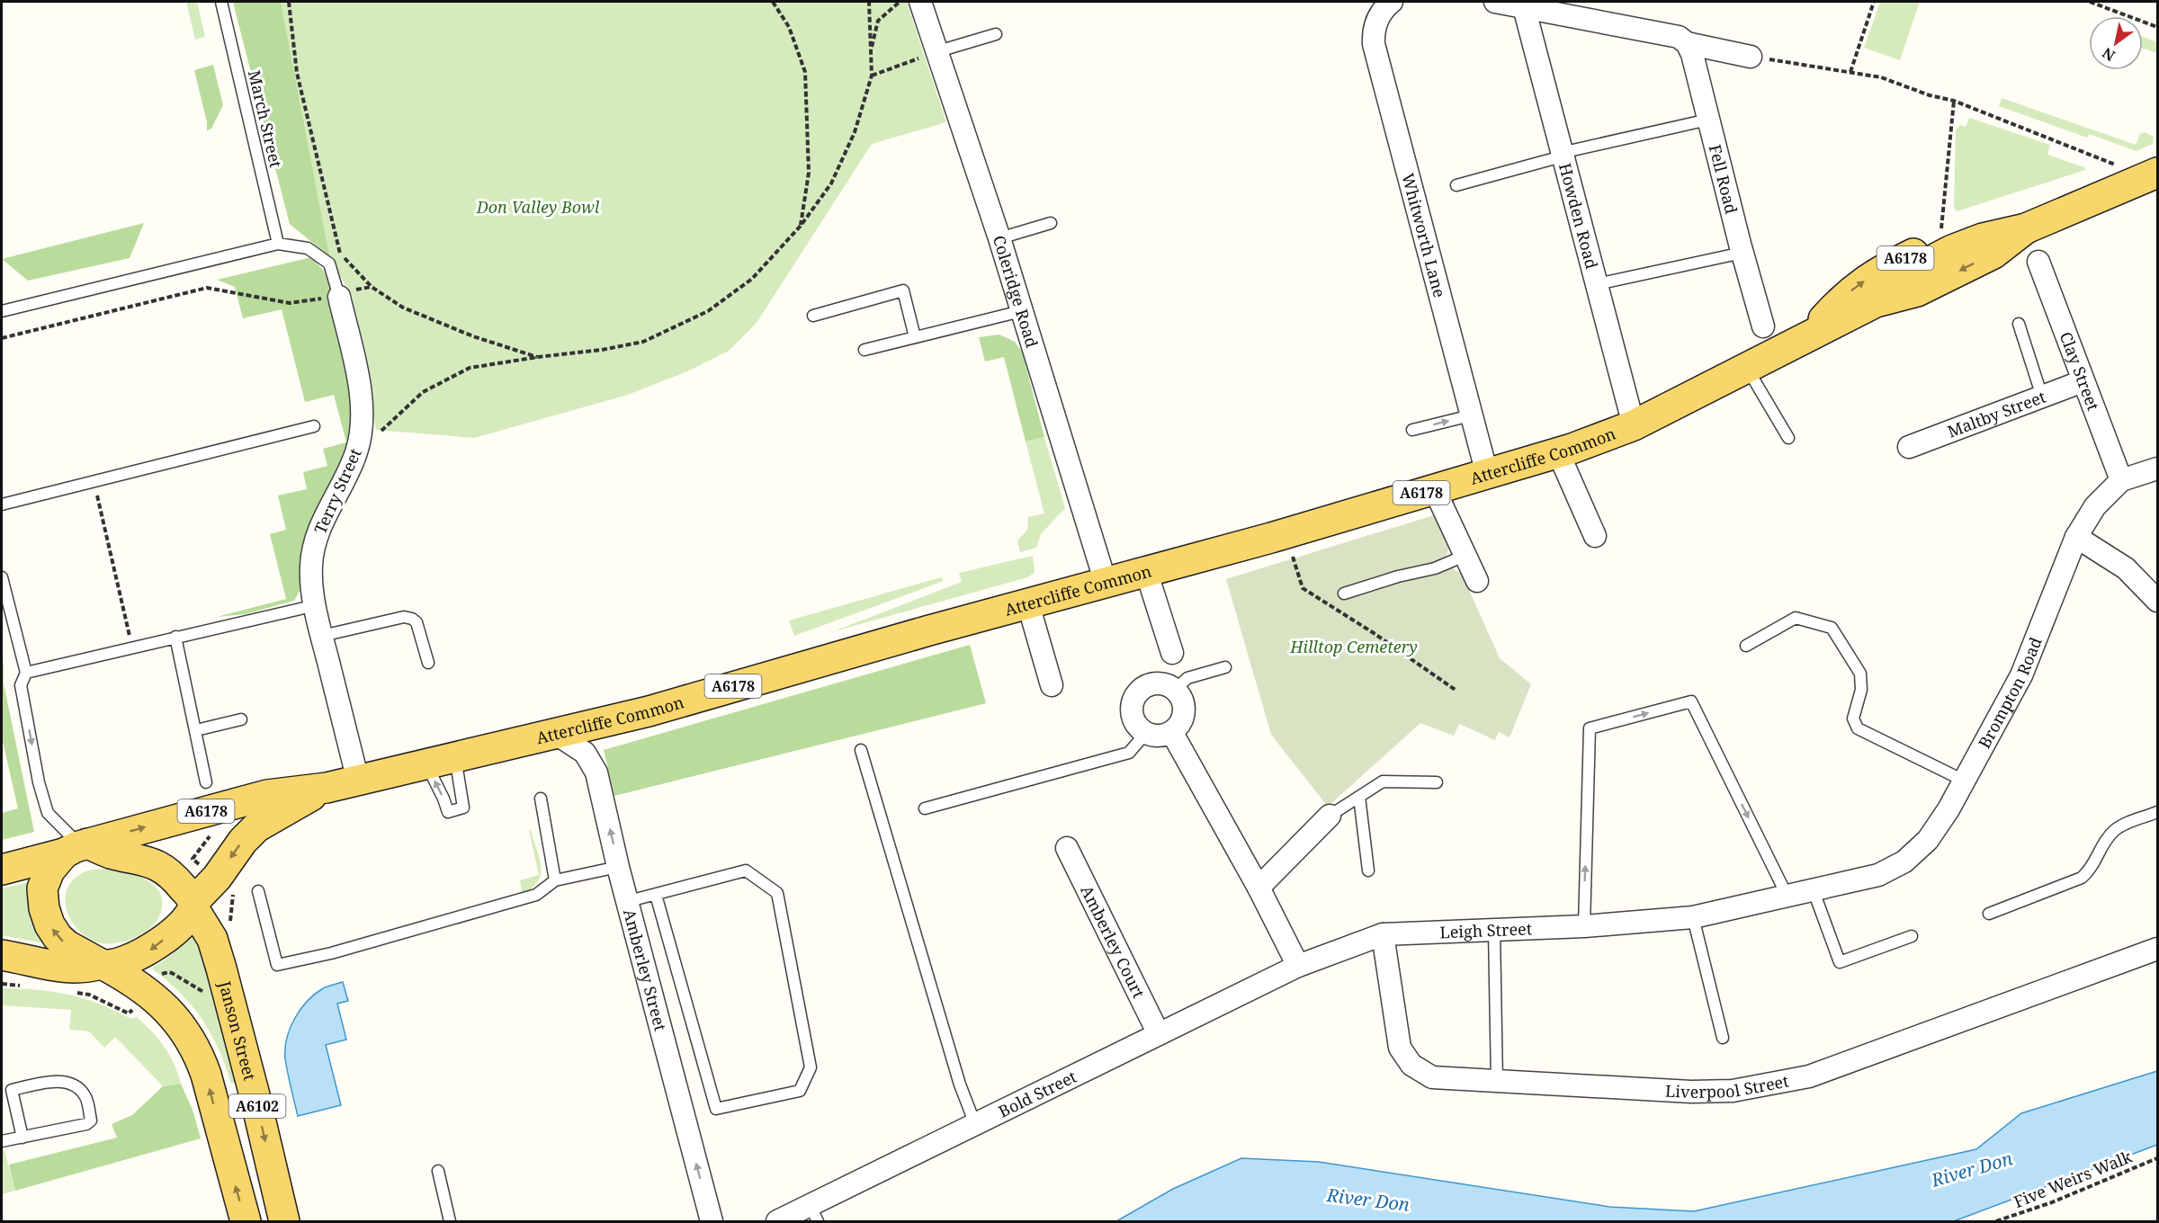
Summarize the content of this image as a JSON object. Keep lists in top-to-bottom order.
{
  "streets": {
    "main road": [
      "A6178",
      "Attercliffe Common",
      "Janson Street",
      "A6102"
    ],
    "street": [
      "Fell Road",
      "Howden Road",
      "Whitworth Lane",
      "Coleridge Road",
      "Clay Street",
      "Maltby Street",
      "Terry Street",
      "Brompton Road",
      "Leigh Street",
      "Amberley Court",
      "Amberley Street",
      "Liverpool Street",
      "Bold Street"
    ],
    "lane": ["March Street"],
    "path": ["Five Weirs Walk"]
  },
  "crossings": [
    ["Howden Road", "Attercliffe Common"],
    ["Whitworth Lane", "Attercliffe Common"],
    ["A6178", "Attercliffe Common"],
    ["A6178", "Janson Street"],
    ["A6178", "A6102"],
    ["Coleridge Road", "Attercliffe Common"],
    ["Clay Street", "Maltby Street"],
    ["Clay Street", "Brompton Road"],
    ["Attercliffe Common", "Terry Street"],
    ["Attercliffe Common", "Amberley Street"],
    ["Attercliffe Common", "Janson Street"],
    ["Attercliffe Common", "A6102"],
    ["Brompton Road", "Leigh Street"],
    ["Leigh Street", "Liverpool Street"],
    ["Leigh Street", "Bold Street"],
    ["Amberley Court", "Bold Street"],
    ["Janson Street", "A6102"]
  ],
  "one_way": ["Amberley Street"],
  "water": ["River Don"],
  "parks": ["Don Valley Bowl", "Hilltop Cemetery"],
  "north": "bottom left"
}
